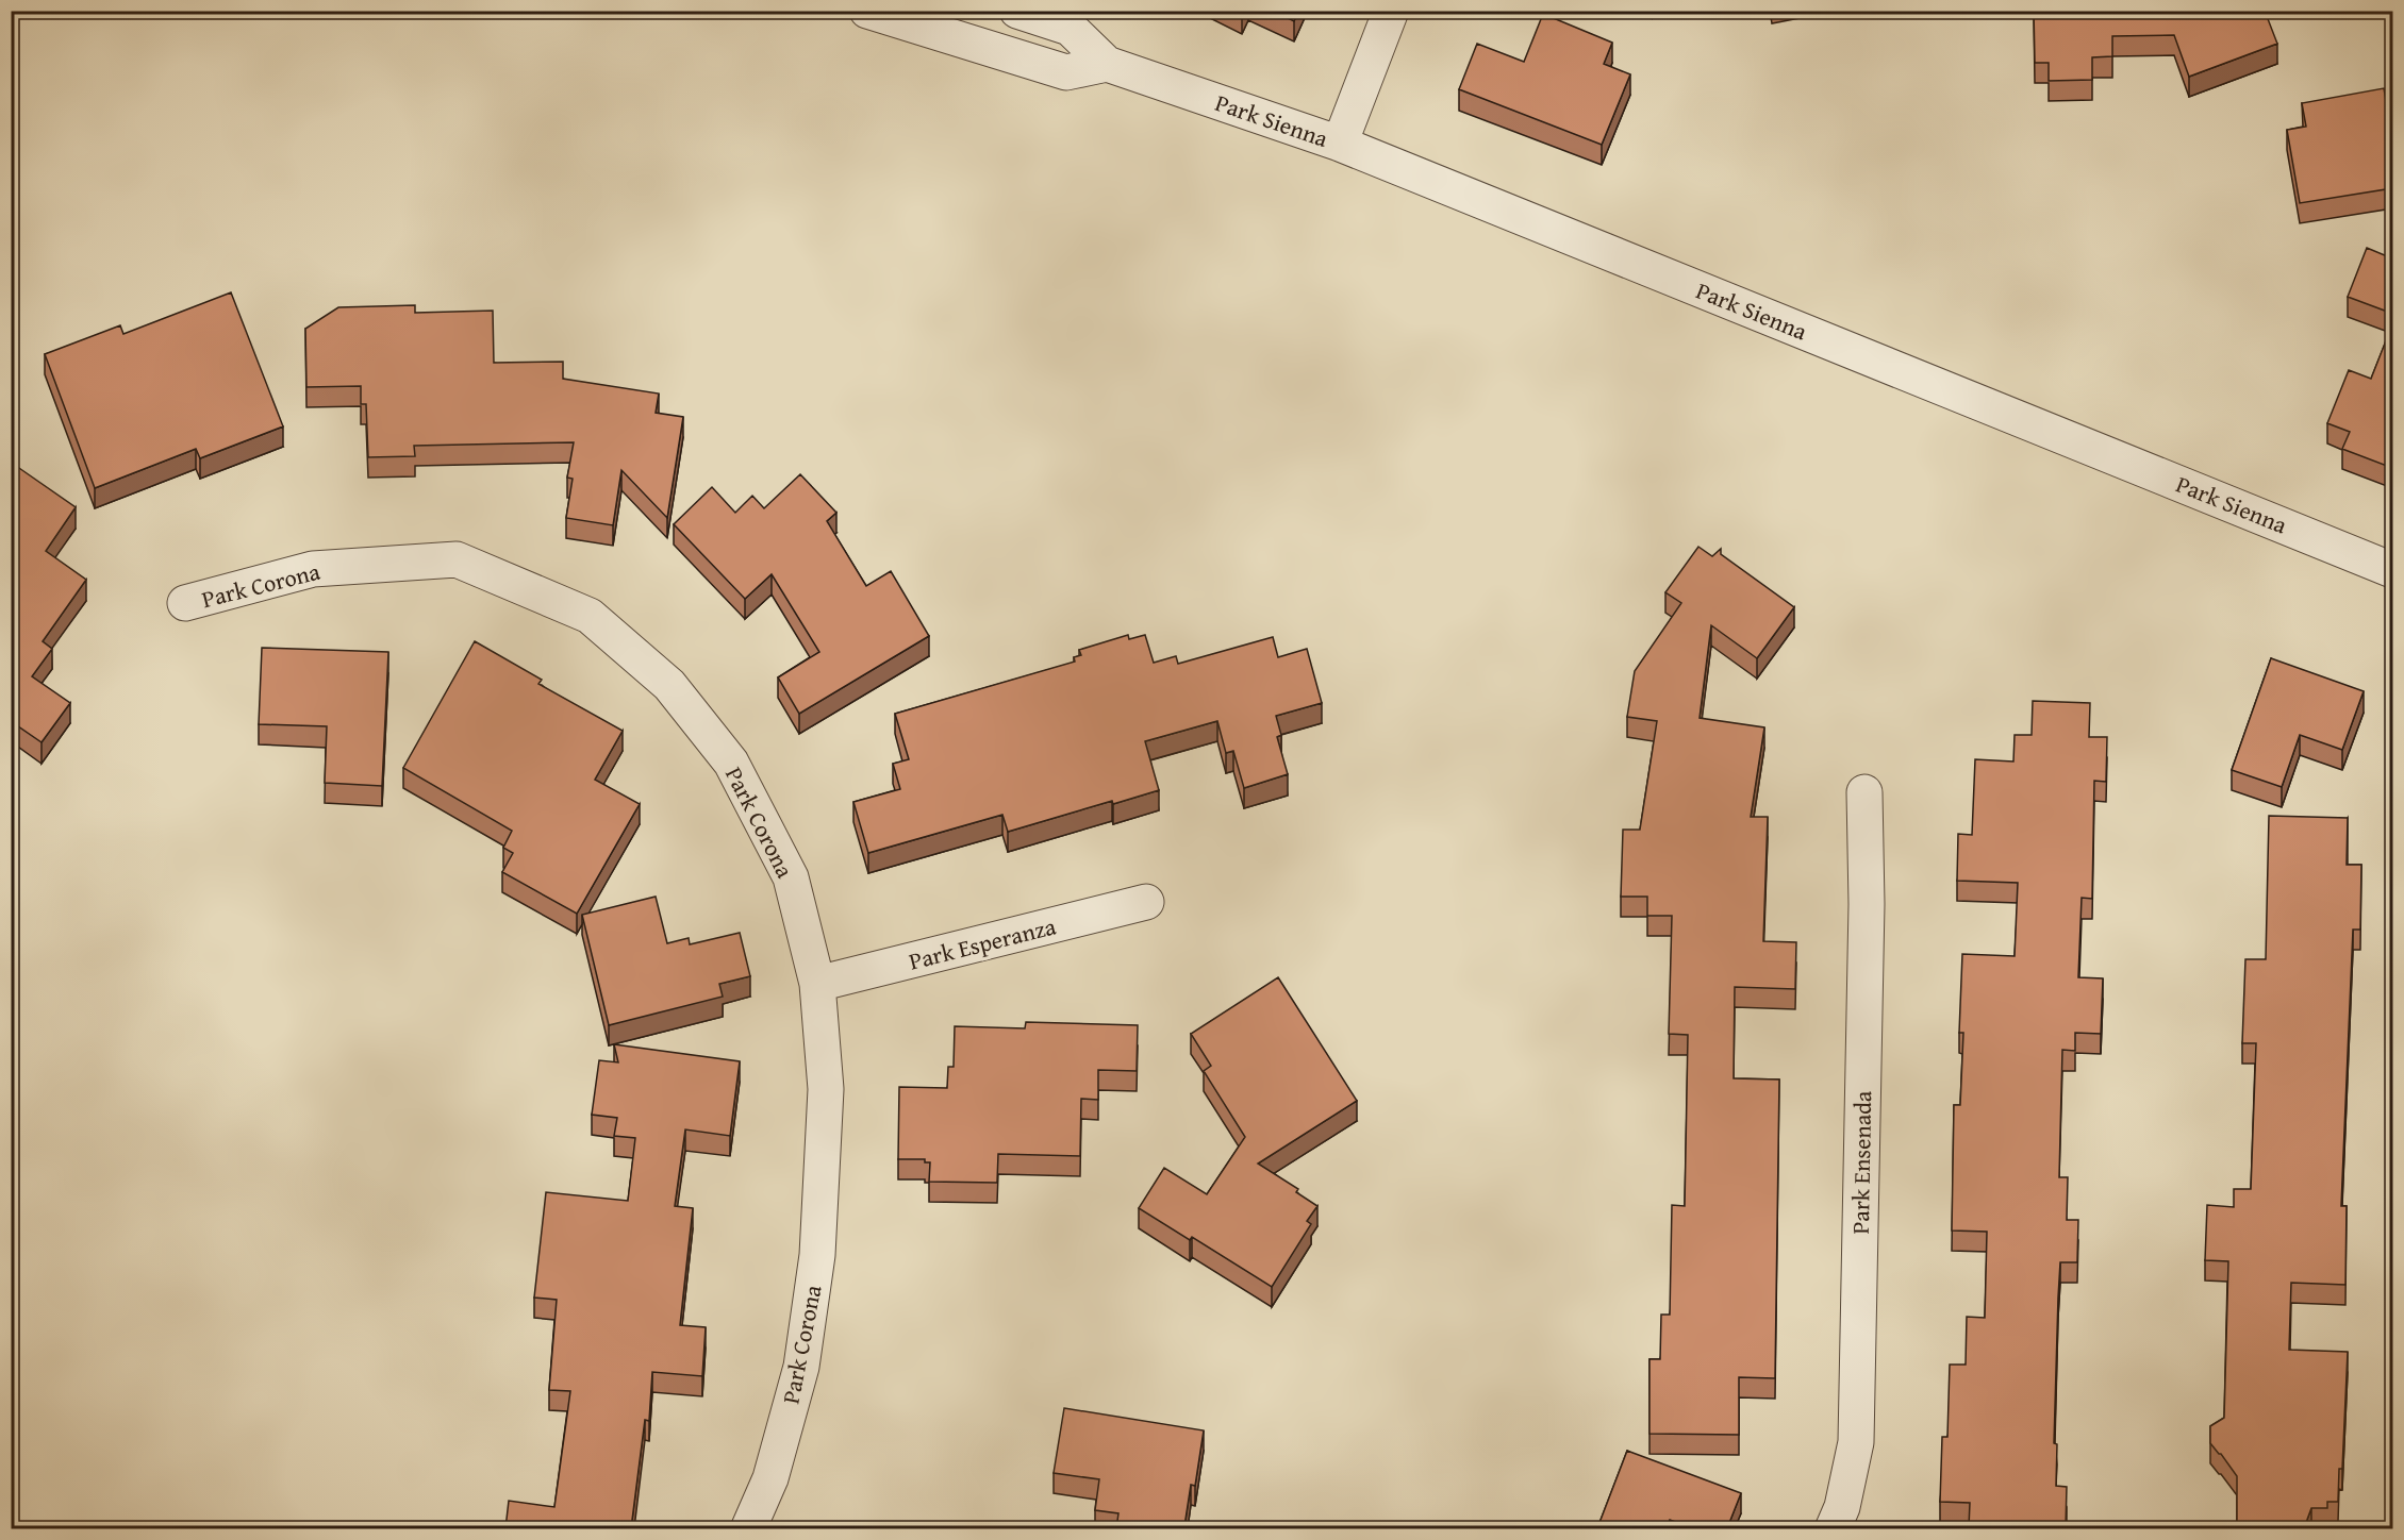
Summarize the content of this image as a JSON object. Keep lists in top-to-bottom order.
{
  "streets": {
    "street": [
      "Park Sienna",
      "Park Corona",
      "Park Esperanza",
      "Park Ensenada"
    ]
  },
  "crossings": [
    ["Park Corona", "Park Esperanza"]
  ]
}
